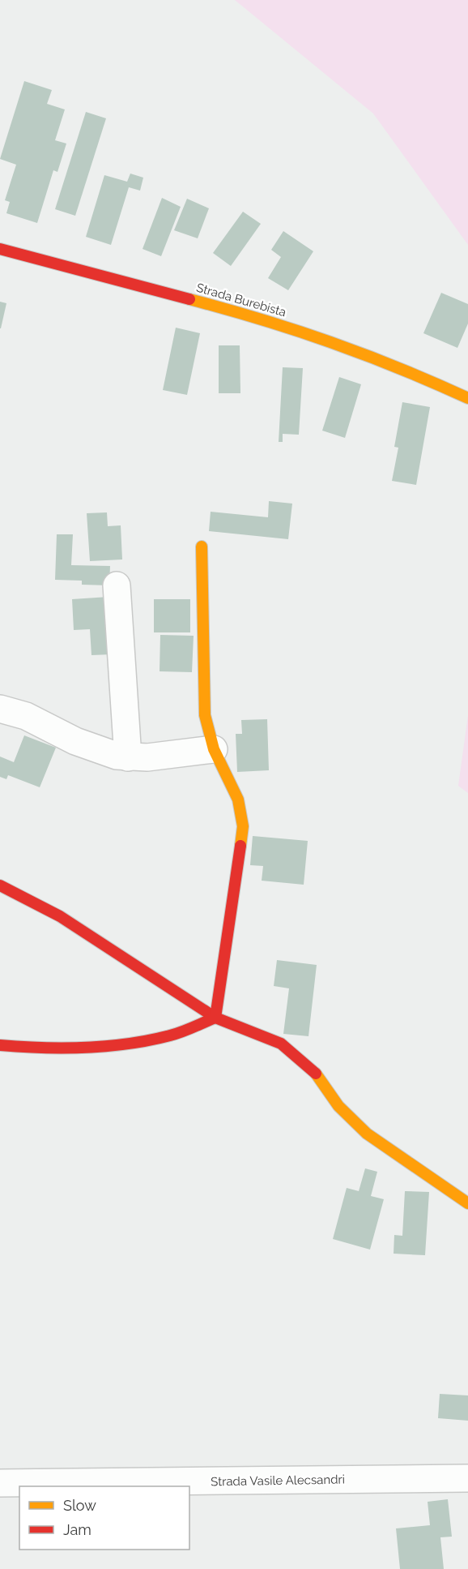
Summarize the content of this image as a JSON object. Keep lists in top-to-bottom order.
{
  "streets": {
    "street": ["Strada Burebista", "Strada Vasile Alecsandri"]
  },
  "legend": ["Slow", "Jam"]
}
